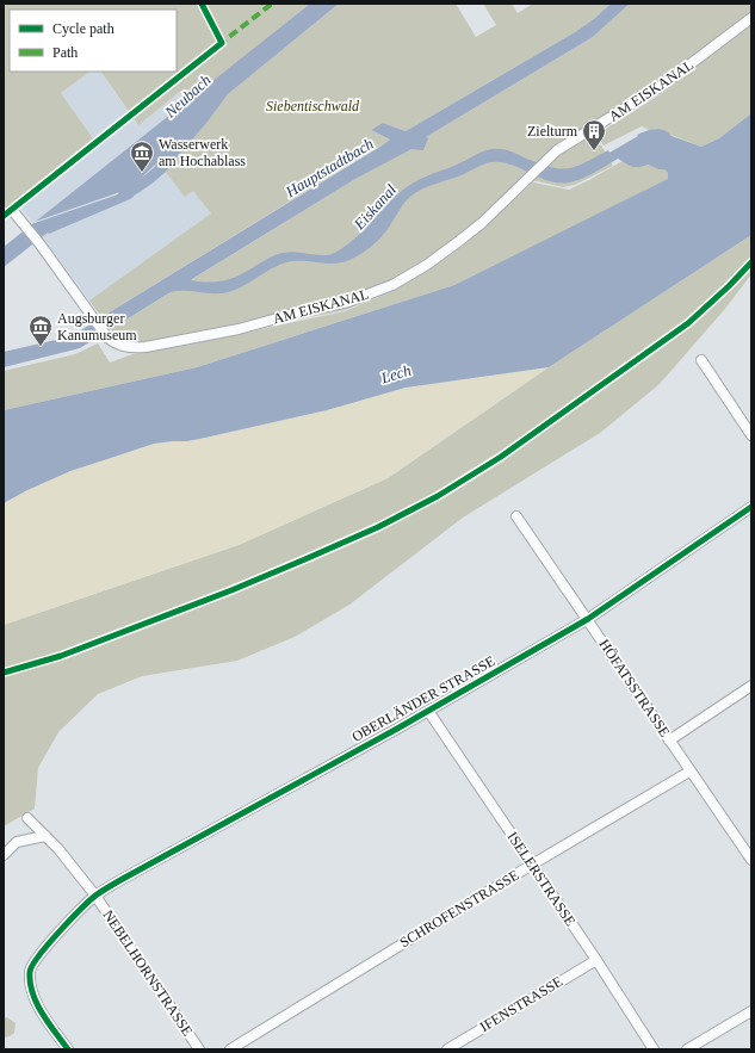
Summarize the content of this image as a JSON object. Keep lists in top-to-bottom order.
{
  "streets": {
    "street": [
      "AM EISKANAL",
      "HÖFATSSTRASSE",
      "OBERLÄNDER STRASSE",
      "ISELERSTRASSE",
      "SCHROFENSTRASSE",
      "NEBELHORNSTRASSE",
      "IFENSTRASSE"
    ]
  },
  "crossings": [
    ["HÖFATSSTRASSE", "OBERLÄNDER STRASSE"],
    ["HÖFATSSTRASSE", "SCHROFENSTRASSE"],
    ["OBERLÄNDER STRASSE", "ISELERSTRASSE"],
    ["OBERLÄNDER STRASSE", "NEBELHORNSTRASSE"],
    ["ISELERSTRASSE", "SCHROFENSTRASSE"],
    ["ISELERSTRASSE", "IFENSTRASSE"]
  ],
  "water": [
    "Neubach",
    "Hauptstadtbach",
    "Eiskanal",
    "Lech"
  ],
  "parks": ["Siebentischwald"],
  "places": {
    "building": ["Zielturm"],
    "museum": ["Wasserwerk am Hochablass", "Augsburger Kanumuseum"]
  },
  "legend": ["Cycle path", "Path"]
}
